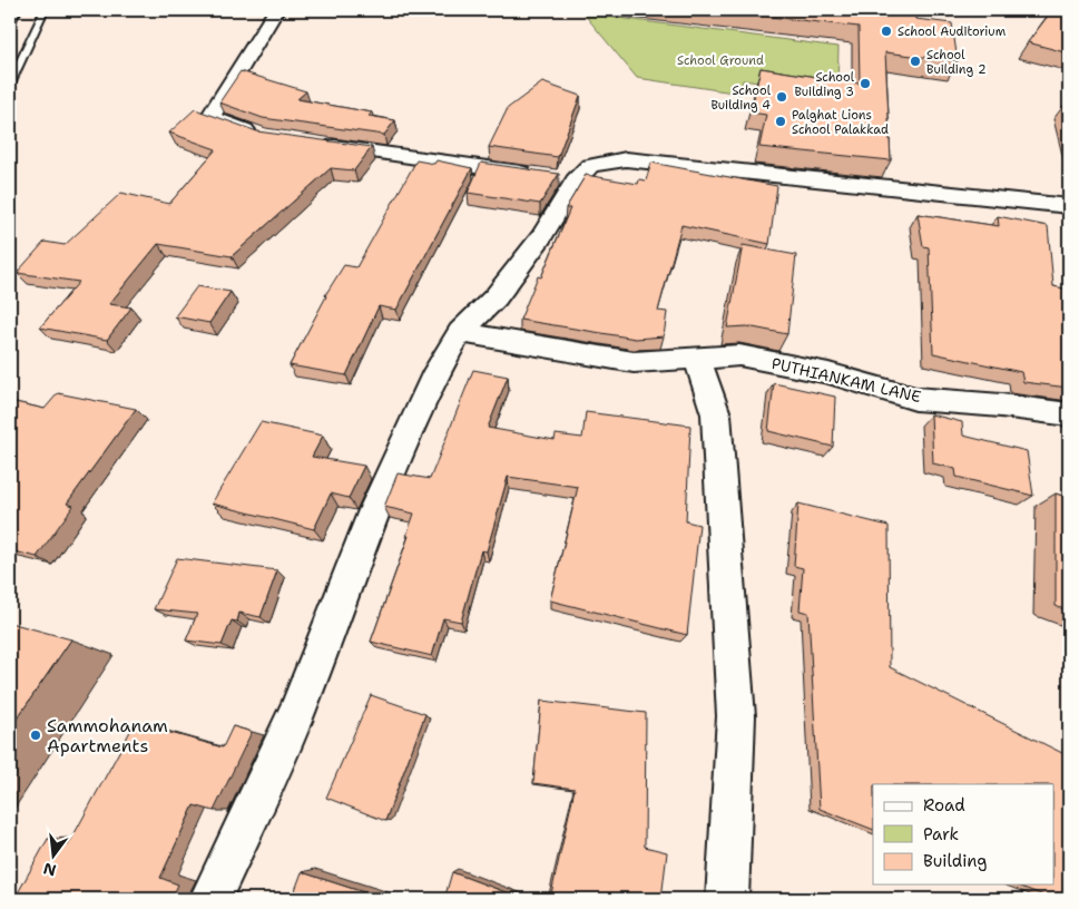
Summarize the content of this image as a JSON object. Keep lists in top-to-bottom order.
{
  "streets": {
    "street": ["PUTHIANKAM LANE"]
  },
  "parks": ["School Ground"],
  "places": [
    "School Auditorium",
    "School Building 2",
    "School Building 3",
    "School Building 4",
    "Palghat Lions School Palakkad",
    "Sammohanam Apartments"
  ],
  "legend": ["Road", "Park", "Building"],
  "north": "bottom"
}
